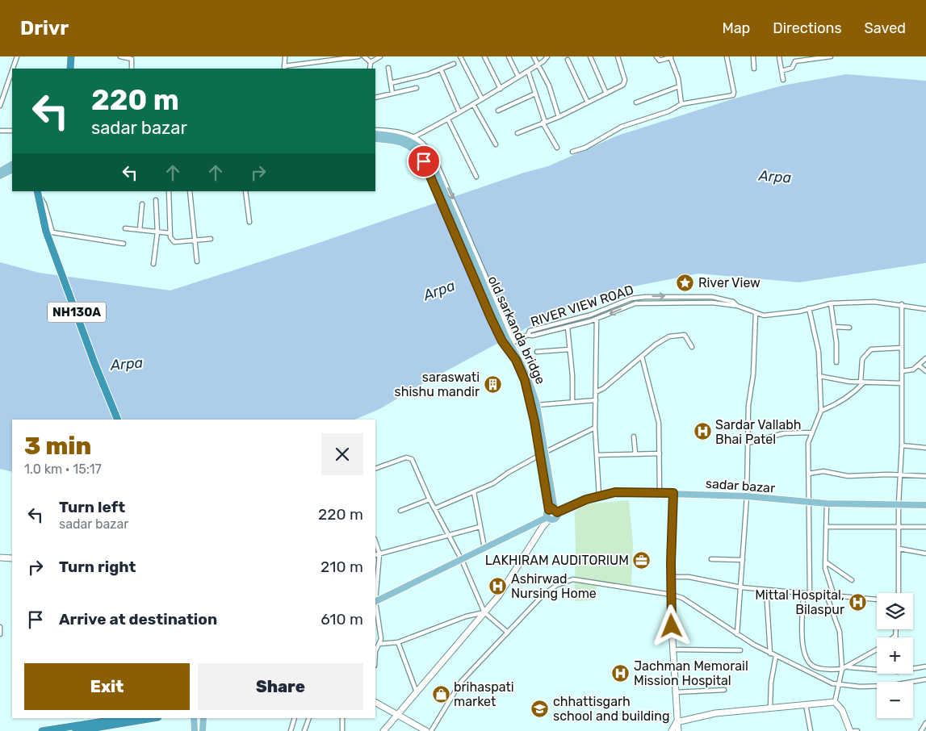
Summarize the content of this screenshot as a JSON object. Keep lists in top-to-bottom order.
{
  "streets": {
    "highway": ["NH130A"],
    "main road": ["old sarkanda bridge", "sadar bazar"],
    "street": ["RIVER VIEW ROAD"]
  },
  "crossings": [
    ["RIVER VIEW ROAD", "old sarkanda bridge"],
    ["old sarkanda bridge", "sadar bazar"]
  ],
  "water": ["Arpa"],
  "places": {
    "place": ["River View"],
    "building": ["saraswati shishu mandir"],
    "hospital": [
      "Sardar Vallabh Bhai Patel",
      "Ashirwad Nursing Home",
      "Mittal Hospital, Bilaspur",
      "Jachman Memorail Mission Hospital"
    ],
    "office": ["LAKHIRAM AUDITORIUM"],
    "shop": ["brihaspati market"],
    "school or university": ["chhattisgarh school and building"]
  },
  "page": {
    "header": "Drivr",
    "nav": ["Map", "Directions", "Saved"],
    "turn": ["220 m", "sadar bazar"],
    "heading": ["3 min", "1.0 km · 15:17"],
    "list": [
      {
        "name": "Turn left",
        "note": "sadar bazar",
        "value": "220 m"
      },
      {
        "name": "Turn right",
        "value": "210 m"
      },
      {
        "name": "Arrive at destination",
        "value": "610 m"
      }
    ],
    "map_buttons": ["+", "−"],
    "buttons": ["Exit", "Share"]
  }
}
